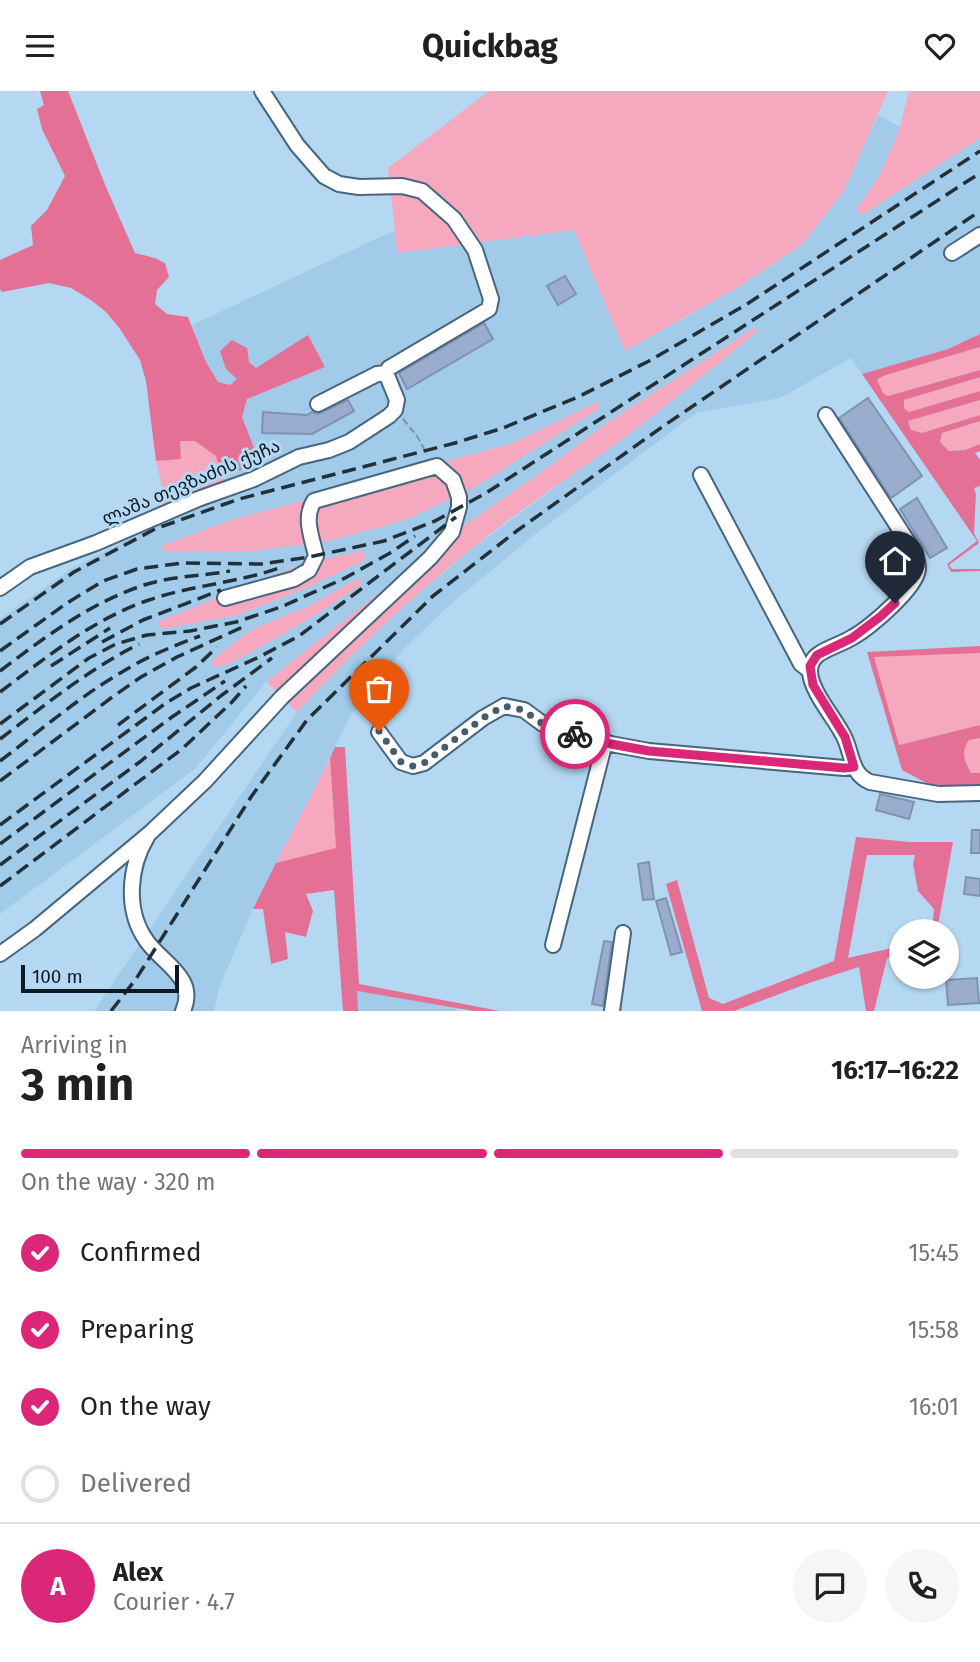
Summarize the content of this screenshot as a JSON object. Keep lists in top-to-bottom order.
{
  "streets": {
    "street": ["ლაშა თევზაძის ქუჩა"]
  },
  "scale_bar": "100 m",
  "page": {
    "header": "Quickbag",
    "scale": "100 m",
    "heading": ["3 min", "Arriving in", "16:17–16:22"],
    "panel": ["Alex", "Courier · 4.7"],
    "bar": "On the way · 320 m",
    "list": [
      ["Confirmed", "15:45"],
      ["Preparing", "15:58"],
      ["On the way", "16:01"],
      "Delivered"
    ],
    "round": "A"
  }
}
